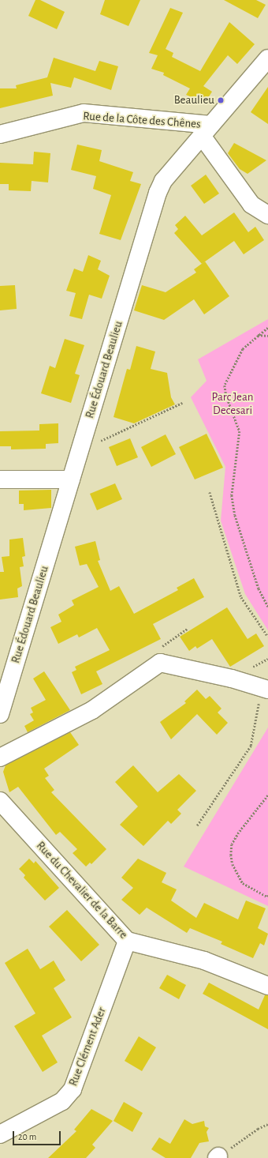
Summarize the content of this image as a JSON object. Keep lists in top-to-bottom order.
{
  "streets": {
    "street": [
      "Rue de la Côte des Chênes",
      "Rue Édouard Beaulieu",
      "Rue du Chevalier de la Barre",
      "Rue Clément Ader"
    ]
  },
  "crossings": [
    ["Rue de la Côte des Chênes", "Rue Édouard Beaulieu"],
    ["Rue du Chevalier de la Barre", "Rue Clément Ader"]
  ],
  "parks": ["Parc Jean Decesari"],
  "places": ["Beaulieu"],
  "scale_bar": "20 m"
}
